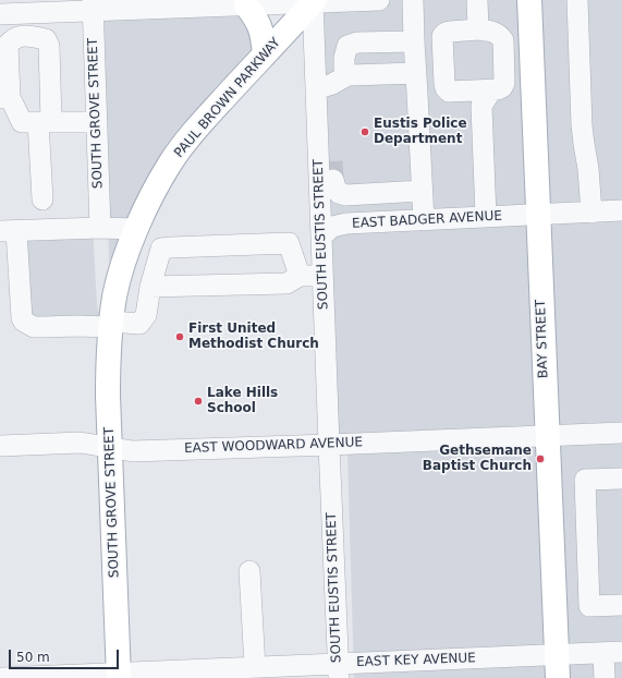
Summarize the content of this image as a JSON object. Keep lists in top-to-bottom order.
{
  "streets": {
    "main road": ["PAUL BROWN PARKWAY", "SOUTH GROVE STREET", "BAY STREET"],
    "street": [
      "EAST BADGER AVENUE",
      "SOUTH EUSTIS STREET",
      "EAST WOODWARD AVENUE",
      "EAST KEY AVENUE"
    ]
  },
  "crossings": [
    ["PAUL BROWN PARKWAY", "SOUTH GROVE STREET"],
    ["PAUL BROWN PARKWAY", "SOUTH EUSTIS STREET"],
    ["SOUTH GROVE STREET", "EAST WOODWARD AVENUE"],
    ["SOUTH GROVE STREET", "EAST KEY AVENUE"],
    ["EAST BADGER AVENUE", "SOUTH EUSTIS STREET"],
    ["EAST BADGER AVENUE", "BAY STREET"],
    ["SOUTH EUSTIS STREET", "EAST WOODWARD AVENUE"],
    ["SOUTH EUSTIS STREET", "EAST KEY AVENUE"],
    ["BAY STREET", "EAST WOODWARD AVENUE"],
    ["BAY STREET", "EAST KEY AVENUE"]
  ],
  "places": [
    "Eustis Police Department",
    "First United Methodist Church",
    "Lake Hills School",
    "Gethsemane Baptist Church"
  ],
  "scale_bar": "50 m"
}
